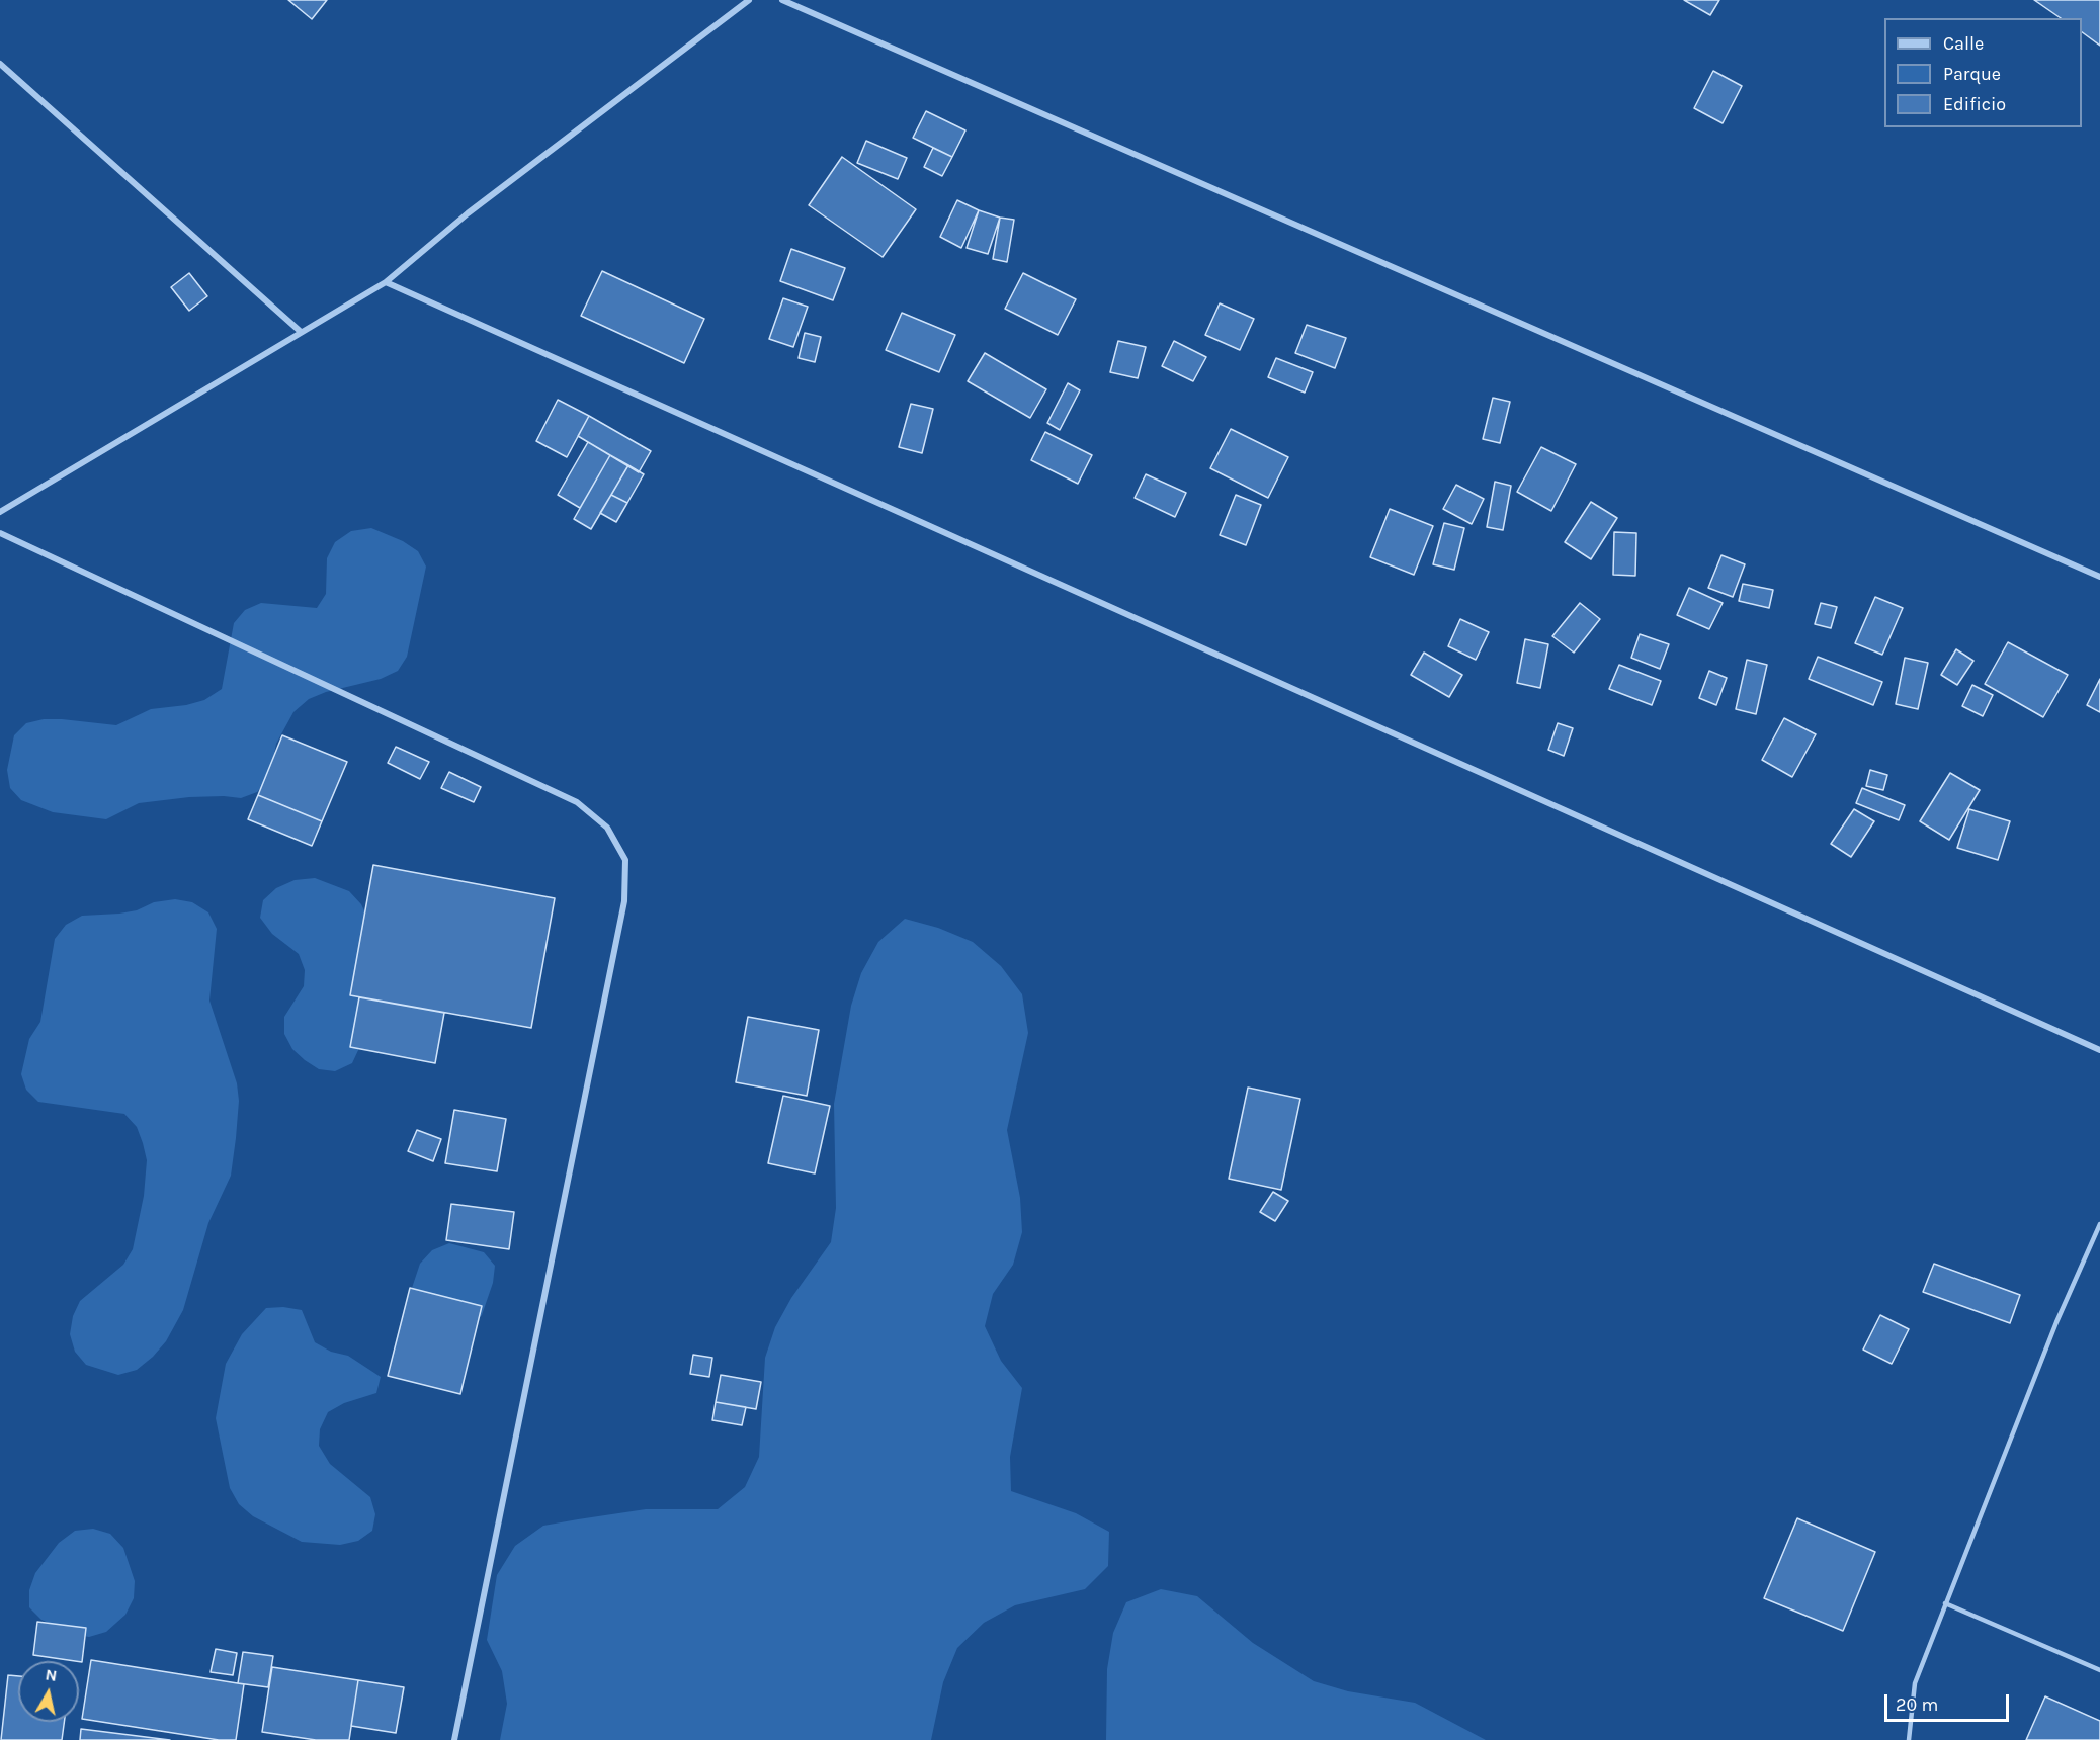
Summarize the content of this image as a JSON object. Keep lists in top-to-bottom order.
{
  "legend": ["Calle", "Parque", "Edificio"],
  "scale_bar": "20 m",
  "north": "top"
}
